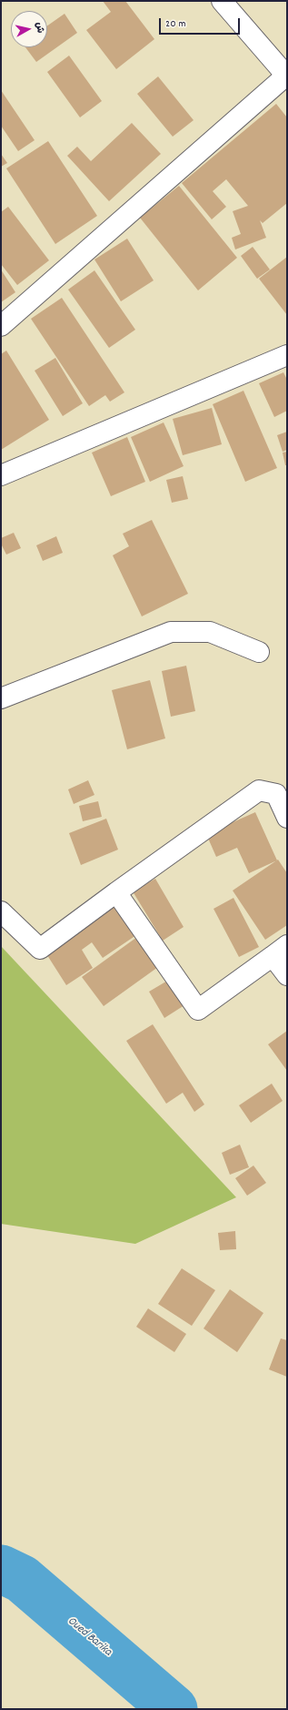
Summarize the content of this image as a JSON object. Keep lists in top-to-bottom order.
{
  "water": ["Oued Barika"],
  "scale_bar": "20 m",
  "north": "right"
}
